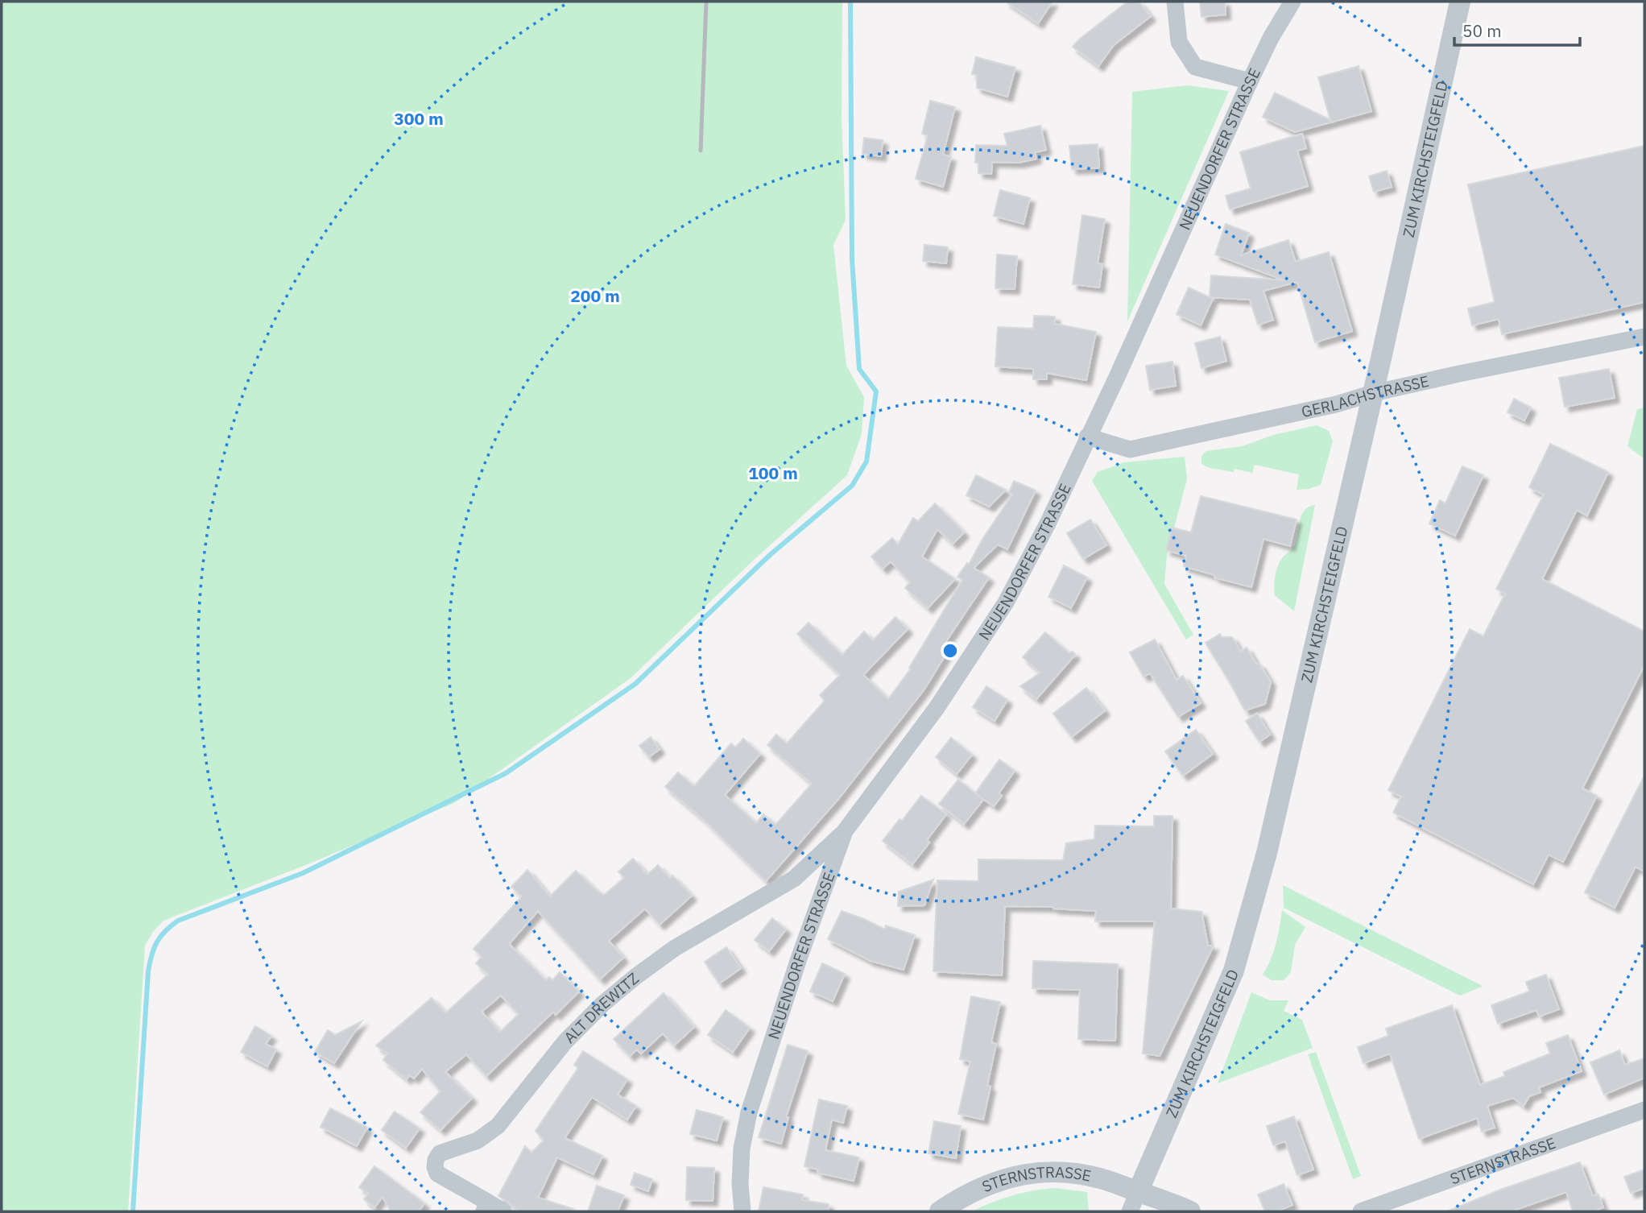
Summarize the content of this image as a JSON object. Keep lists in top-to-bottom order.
{
  "streets": {
    "street": [
      "NEUENDORFER STRASSE",
      "ZUM KIRCHSTEIGFELD",
      "GERLACHSTRASSE",
      "ALT DREWITZ",
      "STERNSTRASSE"
    ]
  },
  "crossings": [
    ["NEUENDORFER STRASSE", "GERLACHSTRASSE"],
    ["NEUENDORFER STRASSE", "ALT DREWITZ"],
    ["ZUM KIRCHSTEIGFELD", "GERLACHSTRASSE"],
    ["ZUM KIRCHSTEIGFELD", "STERNSTRASSE"]
  ],
  "scale_bar": "50 m",
  "rings": ["300 m", "200 m", "100 m"]
}
